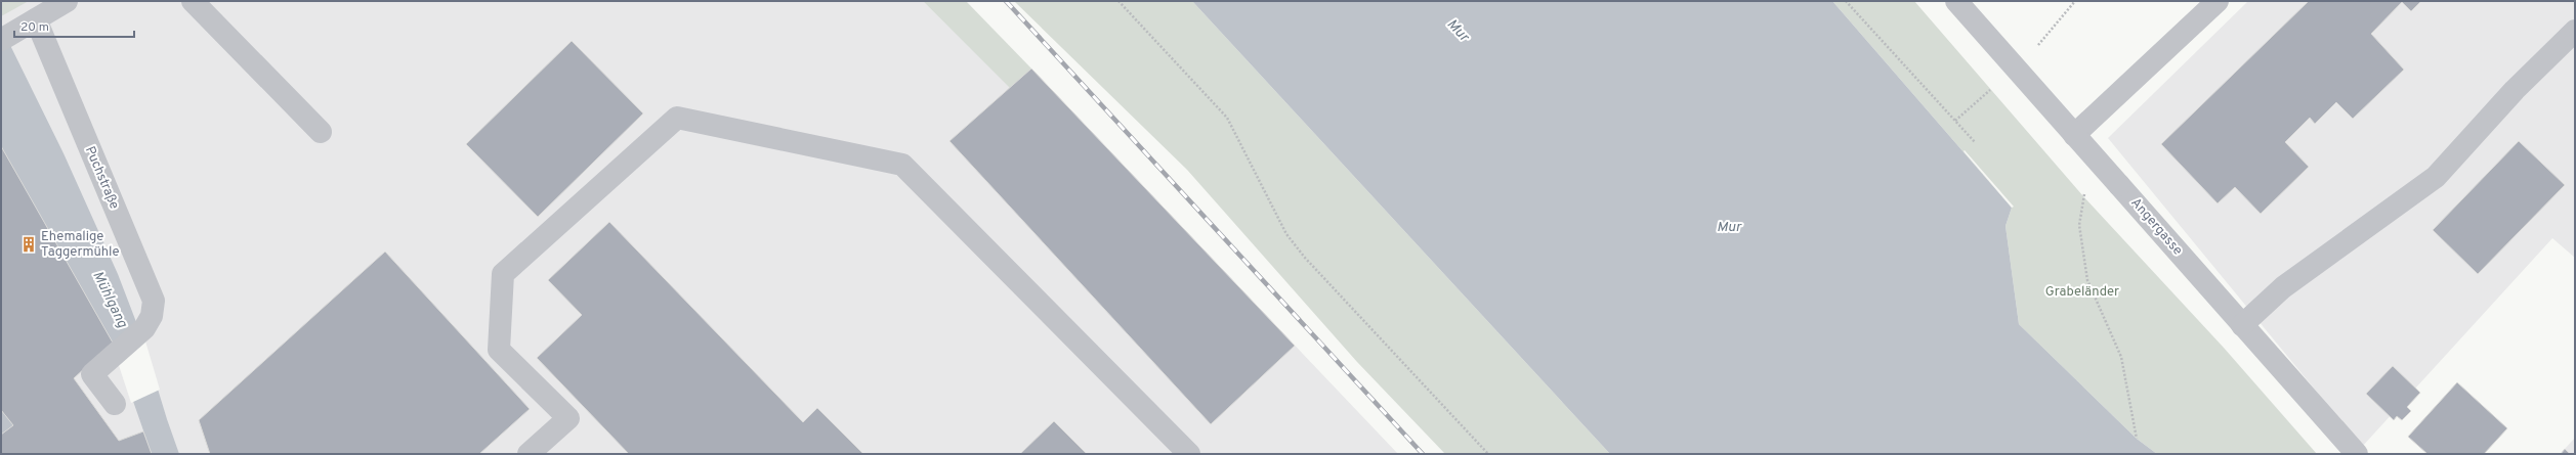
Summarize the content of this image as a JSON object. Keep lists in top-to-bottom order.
{
  "streets": {
    "street": ["Puchstraße", "Angergasse"]
  },
  "water": ["Mur", "Mühlgang"],
  "parks": ["Grabeländer"],
  "places": {
    "building": ["Ehemalige Taggermühle"]
  },
  "scale_bar": "20 m"
}
